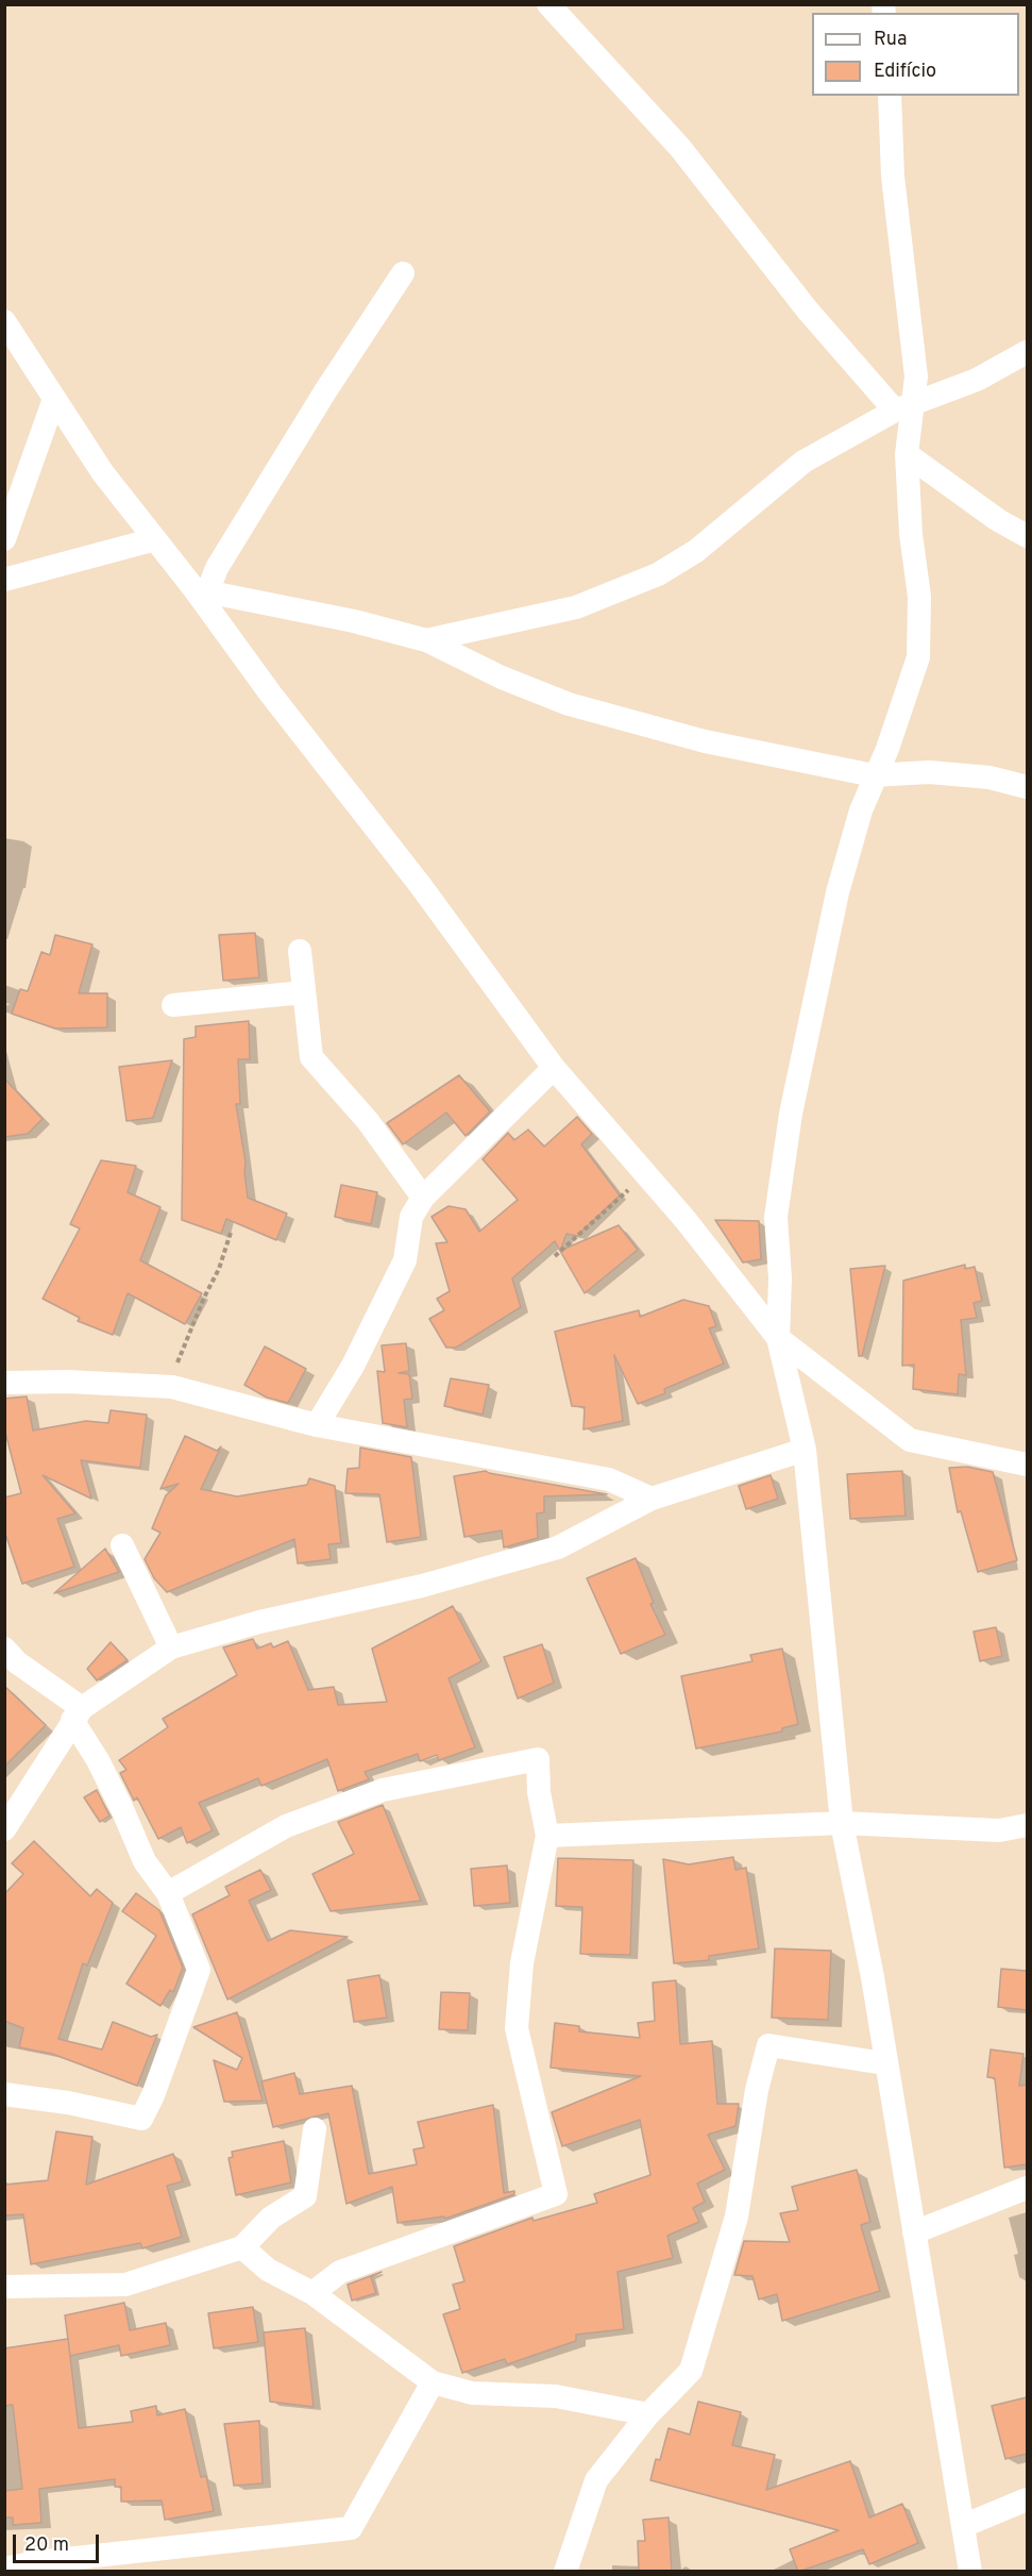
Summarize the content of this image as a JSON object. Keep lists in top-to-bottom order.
{
  "legend": ["Rua", "Edifício"],
  "scale_bar": "20 m"
}
